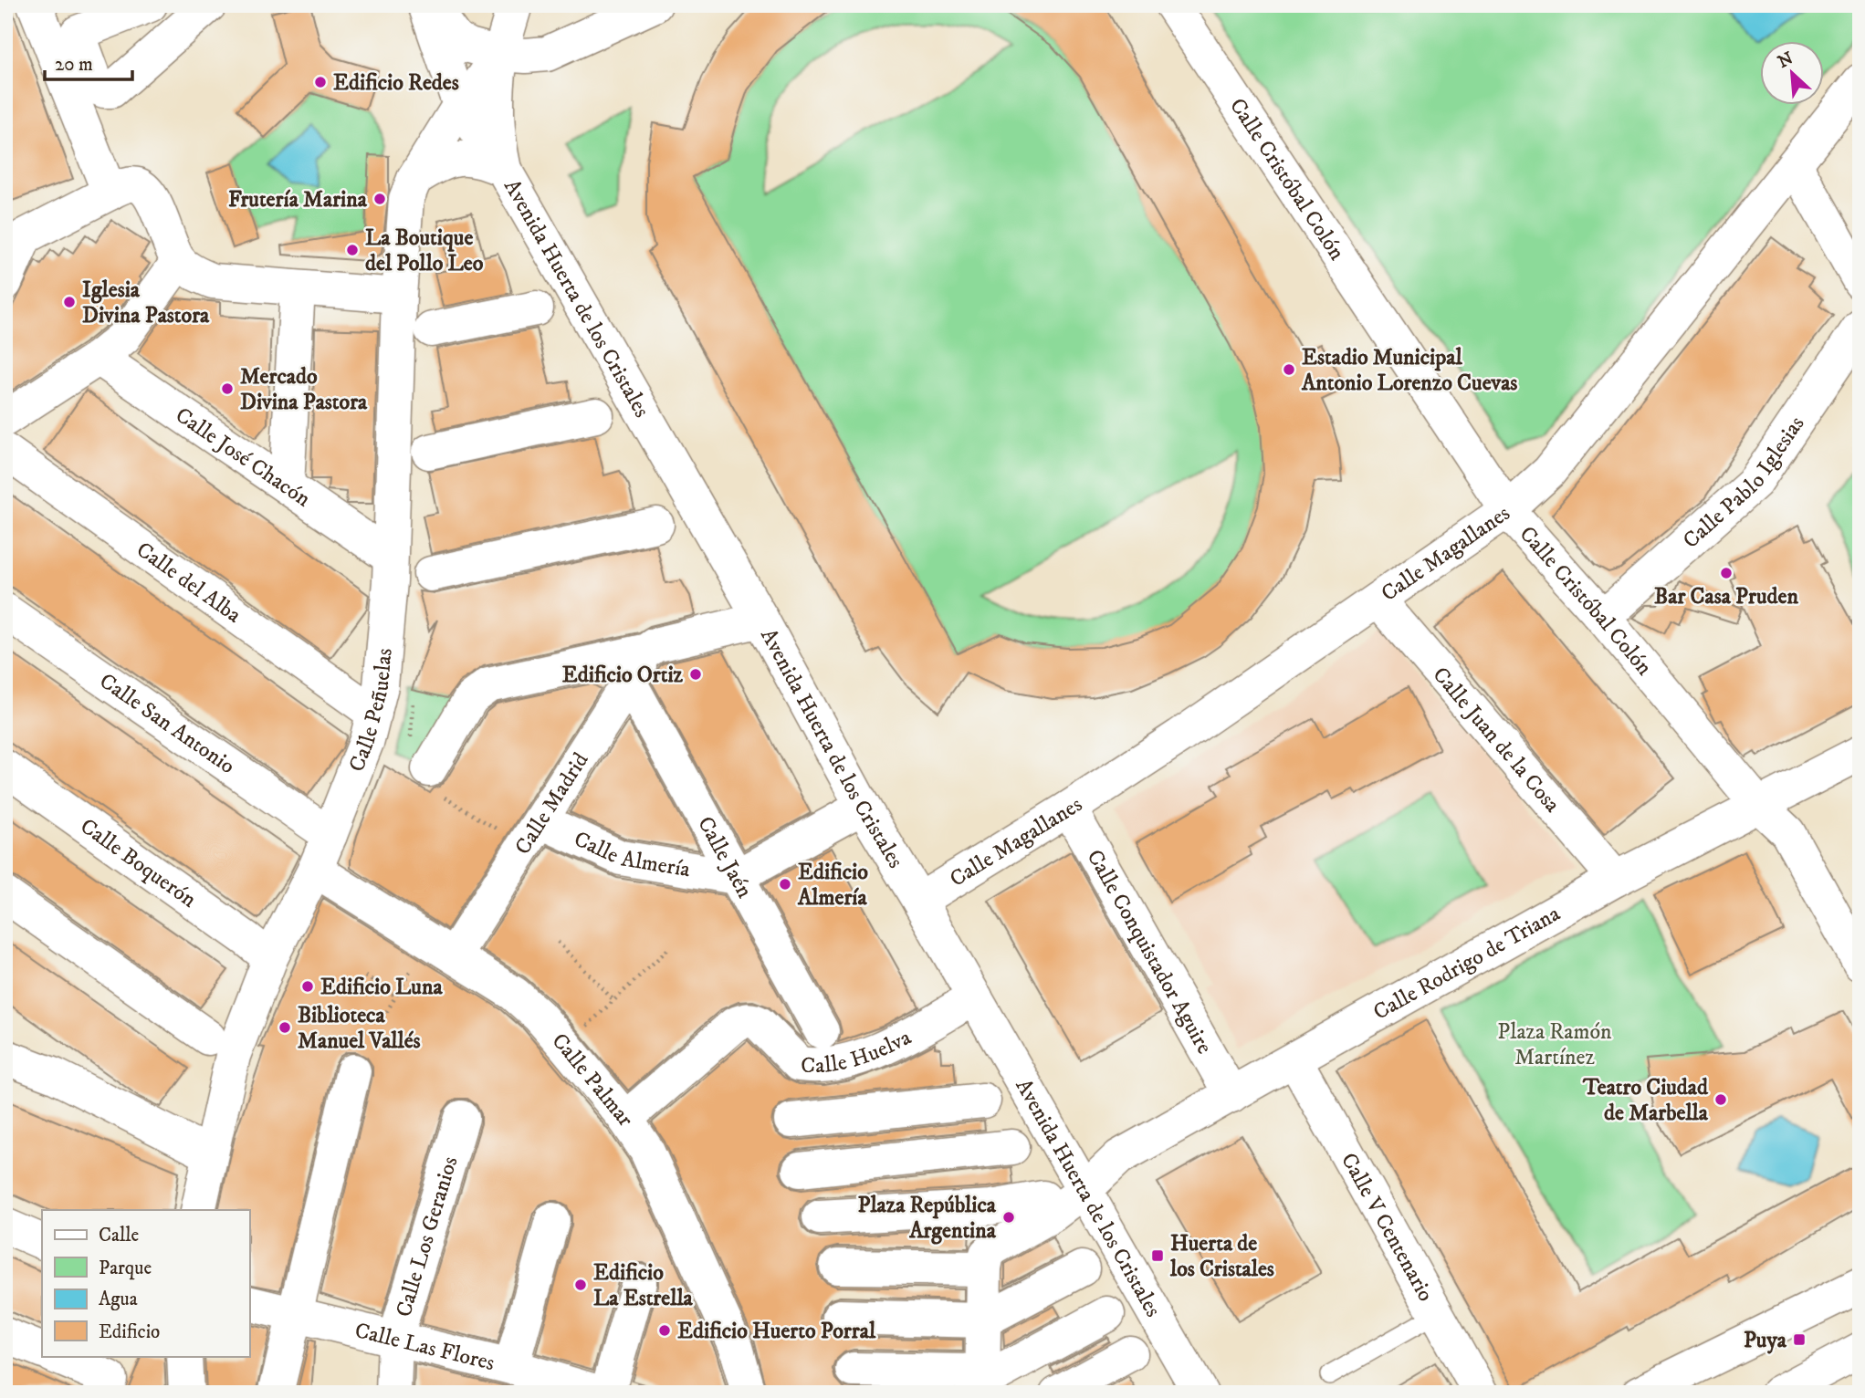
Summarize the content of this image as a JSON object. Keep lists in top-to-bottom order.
{
  "streets": {
    "street": [
      "Calle Cristóbal Colón",
      "Avenida Huerta de los Cristales",
      "Calle José Chacón",
      "Calle Pablo Iglesias",
      "Calle Magallanes",
      "Calle del Alba",
      "Calle Peñuelas",
      "Calle San Antonio",
      "Calle Juan de la Cosa",
      "Calle Madrid",
      "Calle Almería",
      "Calle Jaén",
      "Calle Boquerón",
      "Calle Conquistador Aguire",
      "Calle Rodrigo de Triana",
      "Calle Huelva",
      "Calle Palmar",
      "Calle V Centenario",
      "Calle Los Geranios",
      "Calle Las Flores"
    ]
  },
  "crossings": [
    ["Calle Cristóbal Colón", "Calle Pablo Iglesias"],
    ["Calle Cristóbal Colón", "Calle Magallanes"],
    ["Calle Cristóbal Colón", "Calle Rodrigo de Triana"],
    ["Avenida Huerta de los Cristales", "Calle Magallanes"],
    ["Avenida Huerta de los Cristales", "Calle Peñuelas"],
    ["Avenida Huerta de los Cristales", "Calle Rodrigo de Triana"],
    ["Avenida Huerta de los Cristales", "Calle Huelva"],
    ["Calle José Chacón", "Calle Peñuelas"],
    ["Calle Magallanes", "Calle Juan de la Cosa"],
    ["Calle Magallanes", "Calle Conquistador Aguire"],
    ["Calle del Alba", "Calle Peñuelas"],
    ["Calle Peñuelas", "Calle San Antonio"],
    ["Calle Peñuelas", "Calle Boquerón"],
    ["Calle Peñuelas", "Calle Palmar"],
    ["Calle Juan de la Cosa", "Calle Rodrigo de Triana"],
    ["Calle Madrid", "Calle Almería"],
    ["Calle Madrid", "Calle Jaén"],
    ["Calle Madrid", "Calle Palmar"],
    ["Calle Almería", "Calle Jaén"],
    ["Calle Conquistador Aguire", "Calle Rodrigo de Triana"],
    ["Calle Rodrigo de Triana", "Calle V Centenario"],
    ["Calle Huelva", "Calle Palmar"],
    ["Calle Los Geranios", "Calle Las Flores"]
  ],
  "parks": ["Plaza Ramón Martínez"],
  "places": {
    "other": [
      "Edificio Redes",
      "Frutería Marina",
      "La Boutique del Pollo Leo",
      "Iglesia Divina Pastora",
      "Estadio Municipal Antonio Lorenzo Cuevas",
      "Mercado Divina Pastora",
      "Bar Casa Pruden",
      "Edificio Ortiz",
      "Edificio Almería",
      "Edificio Luna",
      "Biblioteca Manuel Vallés",
      "Teatro Ciudad de Marbella",
      "Plaza República Argentina",
      "Edificio La Estrella",
      "Edificio Huerto Porral"
    ],
    "transit": ["Huerta de los Cristales", "Puya"]
  },
  "legend": [
    "Calle",
    "Parque",
    "Agua",
    "Edificio"
  ],
  "scale_bar": "20 m",
  "north": "top left"
}
